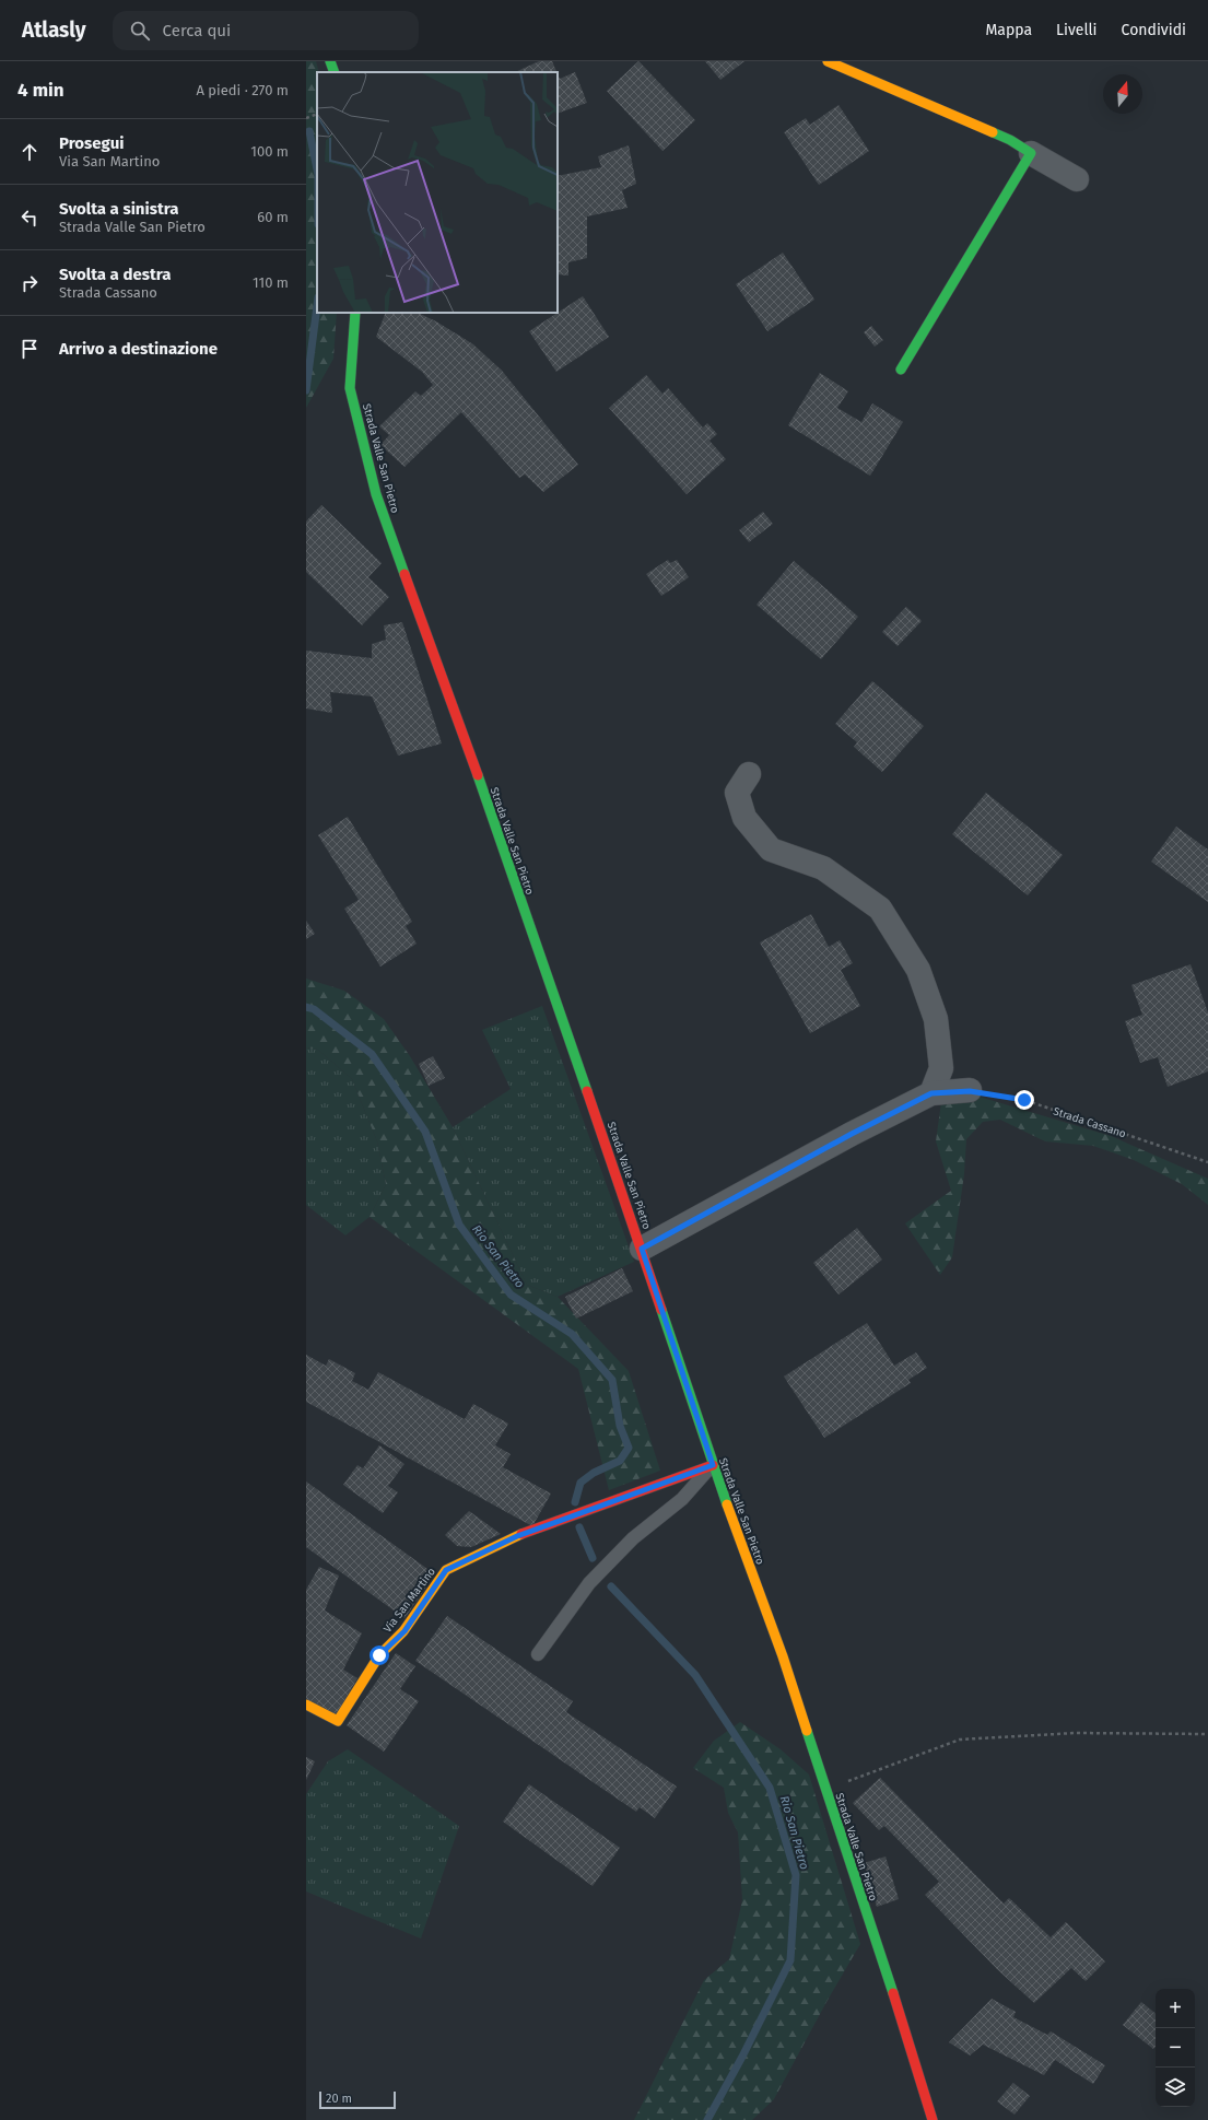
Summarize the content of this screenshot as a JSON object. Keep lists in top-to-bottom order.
{
  "streets": {
    "street": ["Strada Valle San Pietro", "Via San Martino"],
    "path": ["Strada Cassano"]
  },
  "crossings": [
    ["Strada Valle San Pietro", "Via San Martino"]
  ],
  "water": ["Rio San Pietro"],
  "scale_bar": "20 m",
  "north": "top",
  "page": {
    "header": "Atlasly",
    "search": "Cerca qui",
    "nav": ["Mappa", "Livelli", "Condividi"],
    "heading": ["4 min", "A piedi · 270 m"],
    "list": [
      ["Prosegui", "Via San Martino", "100 m"],
      ["Svolta a sinistra", "Strada Valle San Pietro", "60 m"],
      ["Svolta a destra", "Strada Cassano", "110 m"],
      "Arrivo a destinazione"
    ],
    "map_buttons": ["+", "−"],
    "scale": "20 m"
  }
}
